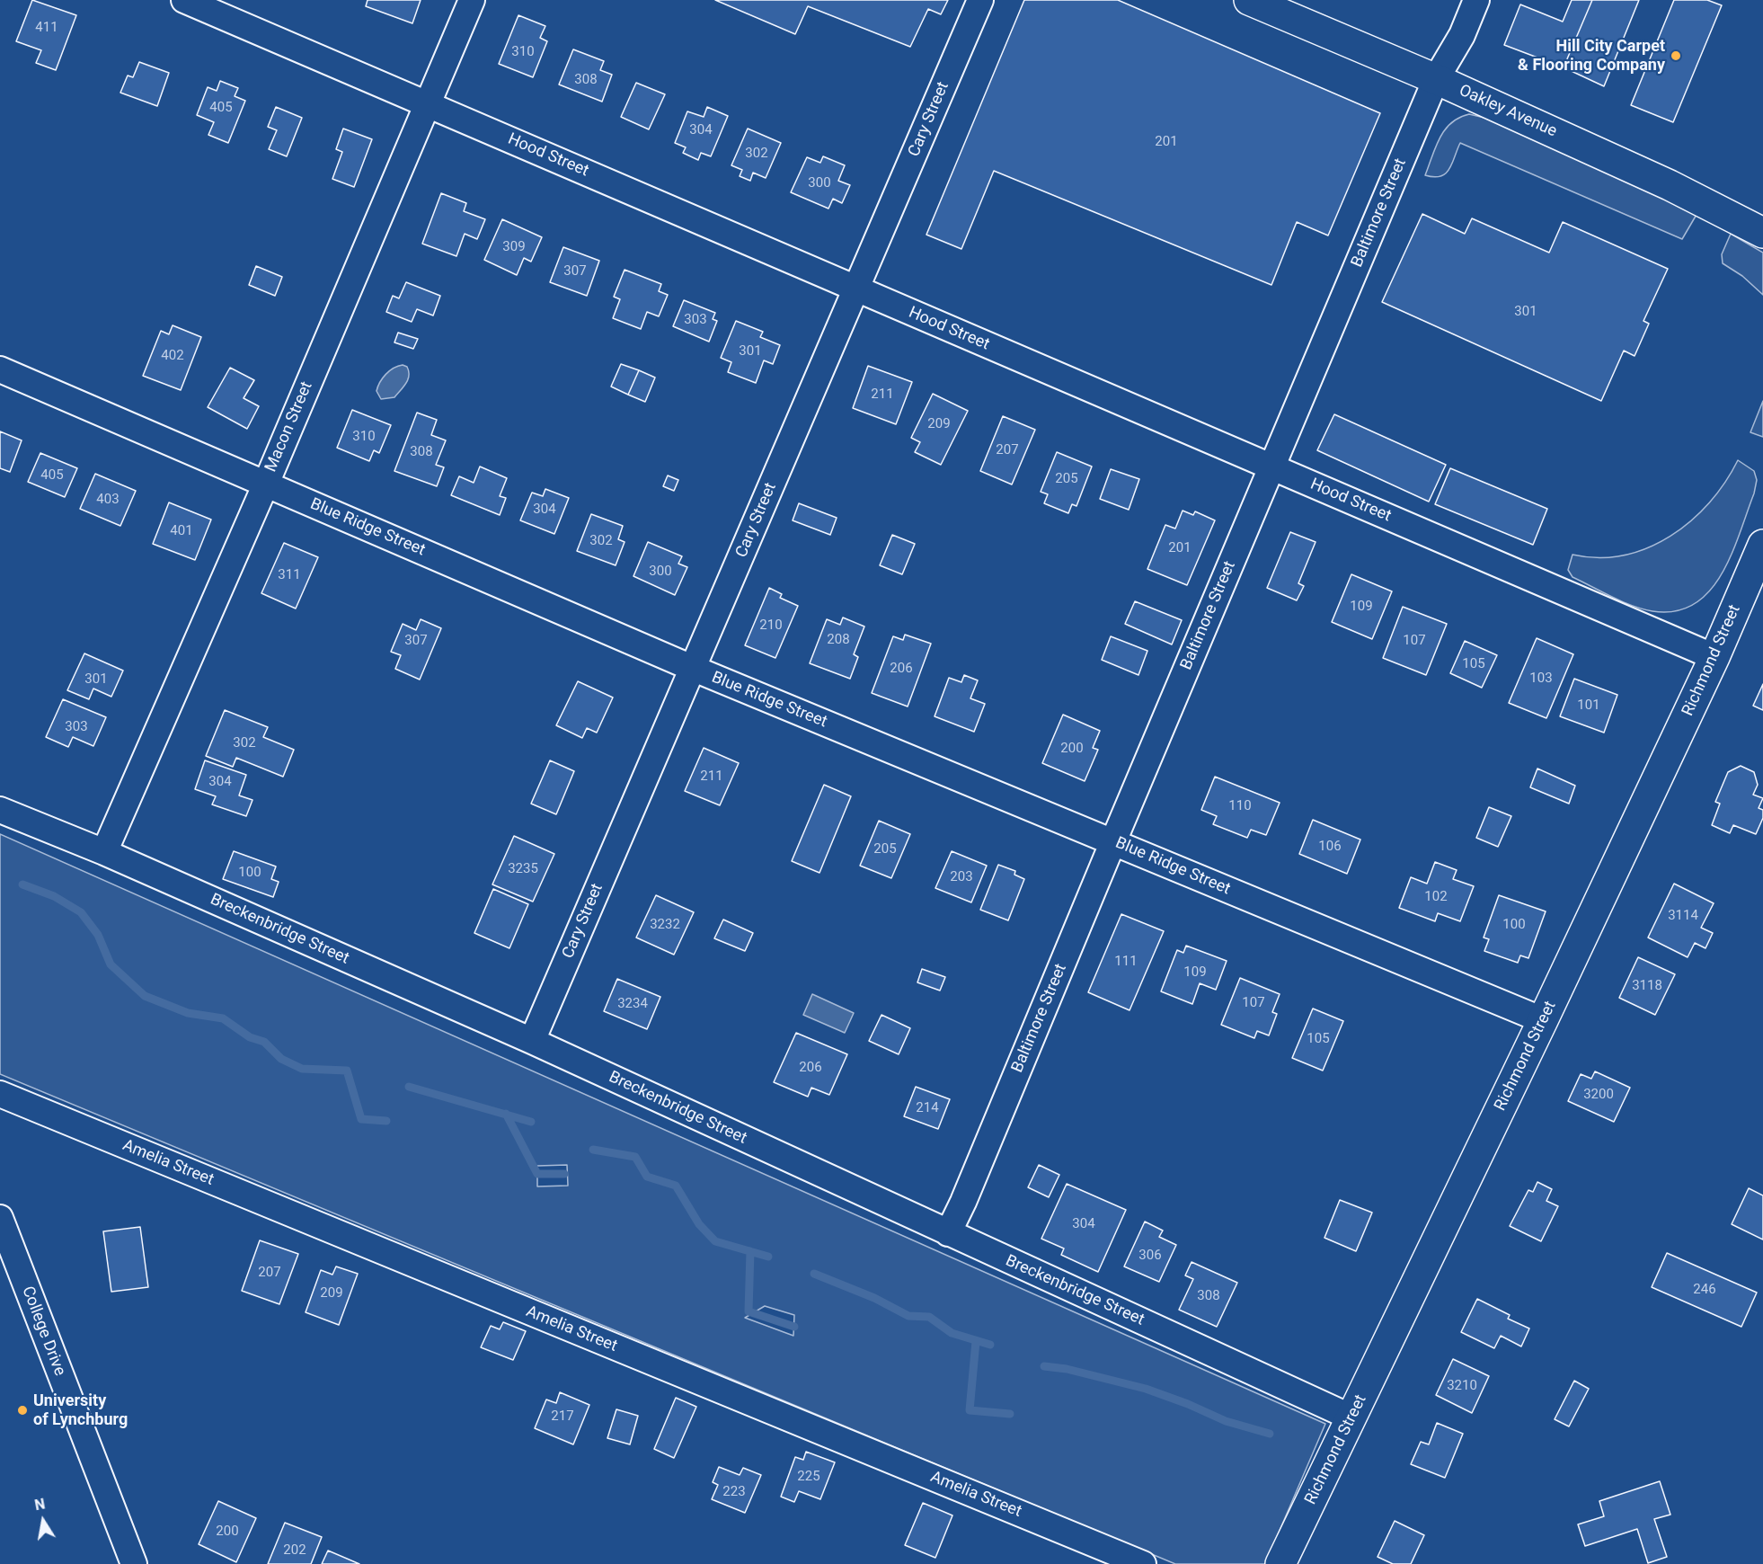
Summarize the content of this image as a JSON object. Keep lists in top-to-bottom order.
{
  "streets": {
    "street": [
      "Oakley Avenue",
      "Cary Street",
      "Hood Street",
      "Baltimore Street",
      "Macon Street",
      "Blue Ridge Street",
      "Richmond Street",
      "Breckenbridge Street",
      "Amelia Street",
      "College Drive"
    ]
  },
  "crossings": [
    ["Oakley Avenue", "Baltimore Street"],
    ["Cary Street", "Hood Street"],
    ["Cary Street", "Blue Ridge Street"],
    ["Cary Street", "Breckenbridge Street"],
    ["Hood Street", "Baltimore Street"],
    ["Hood Street", "Macon Street"],
    ["Hood Street", "Richmond Street"],
    ["Baltimore Street", "Blue Ridge Street"],
    ["Baltimore Street", "Breckenbridge Street"],
    ["Macon Street", "Blue Ridge Street"],
    ["Macon Street", "Breckenbridge Street"],
    ["Blue Ridge Street", "Richmond Street"],
    ["Richmond Street", "Breckenbridge Street"]
  ],
  "places": ["Hill City Carpet & Flooring Company", "University of Lynchburg"],
  "house_numbers": [
    "411",
    "310",
    "308",
    "405",
    "304",
    "201",
    "302",
    "300",
    "309",
    "307",
    "301",
    "303",
    "301",
    "402",
    "211",
    "209",
    "310",
    "207",
    "308",
    "405",
    "205",
    "403",
    "304",
    "401",
    "302",
    "201",
    "300",
    "311",
    "109",
    "210",
    "208",
    "307",
    "107",
    "105",
    "206",
    "103",
    "301",
    "101",
    "303",
    "302",
    "200",
    "211",
    "304",
    "110",
    "106",
    "205",
    "3235",
    "100",
    "203",
    "102",
    "3114",
    "3232",
    "100",
    "111",
    "109",
    "3118",
    "107",
    "3234",
    "105",
    "206",
    "3200",
    "214",
    "304",
    "306",
    "207",
    "246",
    "209",
    "308",
    "3210",
    "217",
    "225",
    "223",
    "200",
    "202"
  ],
  "north": "top"
}
